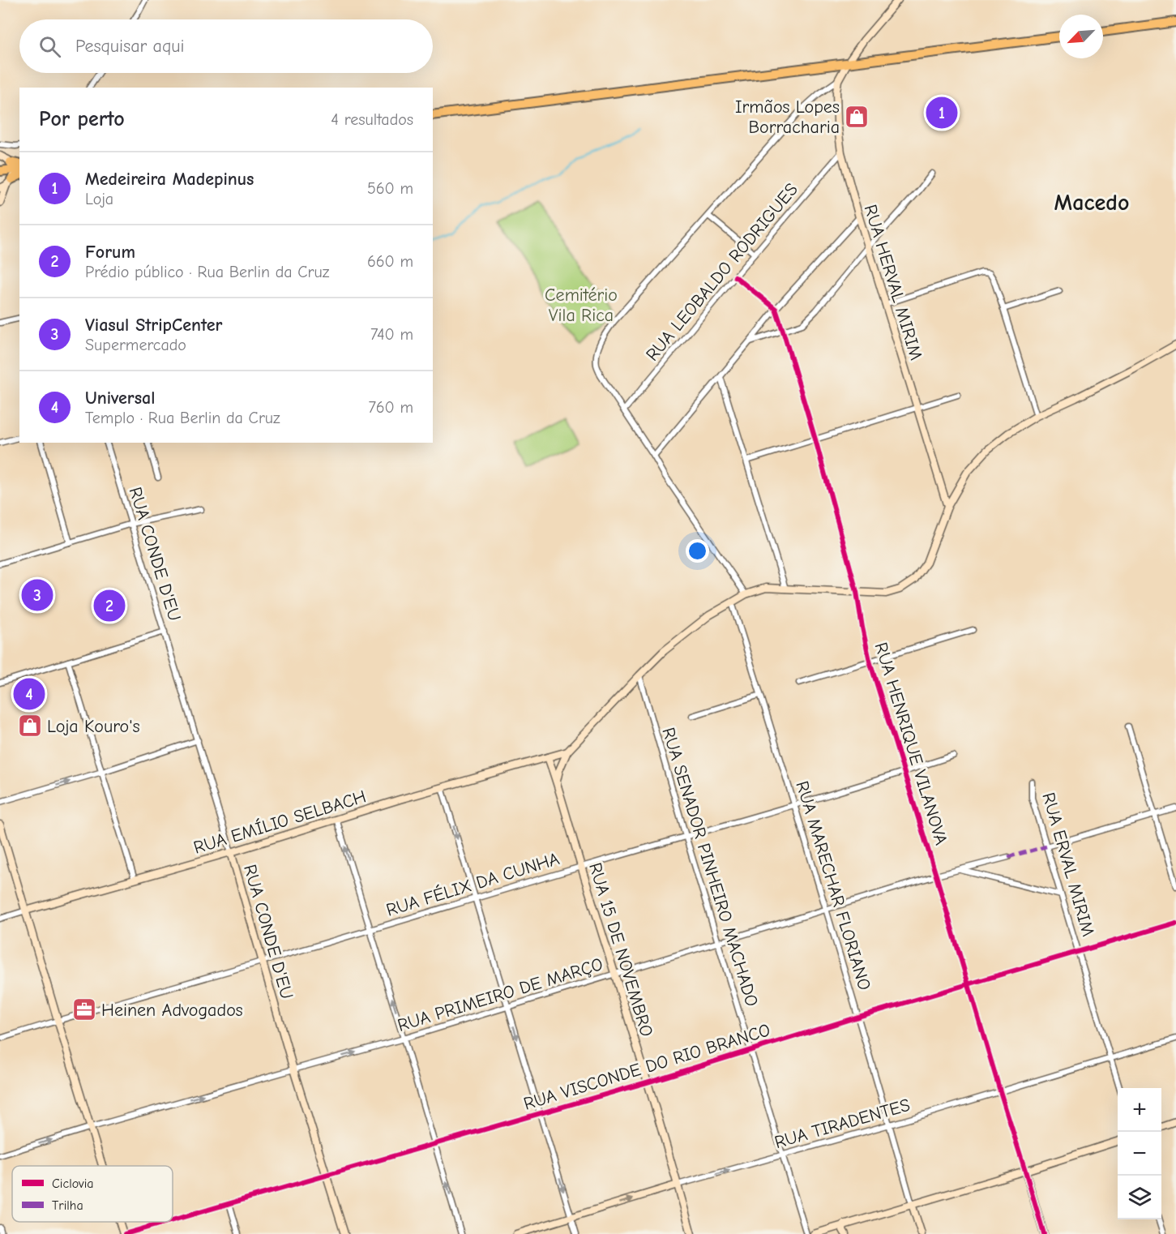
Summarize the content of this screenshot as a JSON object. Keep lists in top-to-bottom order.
{
  "streets": {
    "main road": [
      "RUA HERVAL MIRIM",
      "RUA CONDE D'EU",
      "RUA HENRIQUE VILANOVA",
      "RUA EMÍLIO SELBACH",
      "RUA MARECHAR FLORIANO",
      "RUA 15 DE NOVEMBRO",
      "RUA TIRADENTES"
    ],
    "street": [
      "RUA LEOBALDO RODRIGUES",
      "RUA ERVAL MIRIM",
      "RUA SENADOR PINHEIRO MACHADO",
      "RUA FÉLIX DA CUNHA",
      "RUA PRIMEIRO DE MARÇO",
      "RUA VISCONDE DO RIO BRANCO"
    ]
  },
  "crossings": [
    ["RUA LEOBALDO RODRIGUES", "RUA HERVAL MIRIM"],
    ["RUA CONDE D'EU", "RUA EMÍLIO SELBACH"],
    ["RUA CONDE D'EU", "RUA FÉLIX DA CUNHA"],
    ["RUA CONDE D'EU", "RUA PRIMEIRO DE MARÇO"],
    ["RUA CONDE D'EU", "RUA VISCONDE DO RIO BRANCO"],
    ["RUA HENRIQUE VILANOVA", "RUA FÉLIX DA CUNHA"],
    ["RUA HENRIQUE VILANOVA", "RUA PRIMEIRO DE MARÇO"],
    ["RUA HENRIQUE VILANOVA", "RUA VISCONDE DO RIO BRANCO"],
    ["RUA HENRIQUE VILANOVA", "RUA TIRADENTES"],
    ["RUA EMÍLIO SELBACH", "RUA 15 DE NOVEMBRO"],
    ["RUA ERVAL MIRIM", "RUA VISCONDE DO RIO BRANCO"],
    ["RUA ERVAL MIRIM", "RUA TIRADENTES"],
    ["RUA SENADOR PINHEIRO MACHADO", "RUA FÉLIX DA CUNHA"],
    ["RUA SENADOR PINHEIRO MACHADO", "RUA PRIMEIRO DE MARÇO"],
    ["RUA SENADOR PINHEIRO MACHADO", "RUA VISCONDE DO RIO BRANCO"],
    ["RUA SENADOR PINHEIRO MACHADO", "RUA TIRADENTES"],
    ["RUA FÉLIX DA CUNHA", "RUA MARECHAR FLORIANO"],
    ["RUA FÉLIX DA CUNHA", "RUA 15 DE NOVEMBRO"],
    ["RUA MARECHAR FLORIANO", "RUA PRIMEIRO DE MARÇO"],
    ["RUA MARECHAR FLORIANO", "RUA VISCONDE DO RIO BRANCO"],
    ["RUA MARECHAR FLORIANO", "RUA TIRADENTES"],
    ["RUA 15 DE NOVEMBRO", "RUA PRIMEIRO DE MARÇO"],
    ["RUA 15 DE NOVEMBRO", "RUA VISCONDE DO RIO BRANCO"],
    ["RUA 15 DE NOVEMBRO", "RUA TIRADENTES"]
  ],
  "one_way": ["RUA PRIMEIRO DE MARÇO"],
  "districts": ["Macedo"],
  "parks": ["Cemitério Vila Rica"],
  "places": {
    "shop": ["Irmãos Lopes Borracharia", "Loja Kouro's"],
    "office": ["Heinen Advogados"]
  },
  "legend": ["Ciclovia", "Trilha"],
  "north": "bottom left",
  "page": {
    "search": "Pesquisar aqui",
    "heading": ["Por perto", "4 resultados"],
    "pins": [
      "1",
      "3",
      "2",
      "4"
    ],
    "list": [
      {
        "mark": "1",
        "name": "Medeireira Madepinus",
        "note": "Loja",
        "value": "560 m"
      },
      {
        "mark": "2",
        "name": "Forum",
        "note": "Prédio público · Rua Berlin da Cruz",
        "value": "660 m"
      },
      {
        "mark": "3",
        "name": "Viasul StripCenter",
        "note": "Supermercado",
        "value": "740 m"
      },
      {
        "mark": "4",
        "name": "Universal",
        "note": "Templo · Rua Berlin da Cruz",
        "value": "760 m"
      }
    ],
    "map_buttons": ["+", "−"]
  }
}
